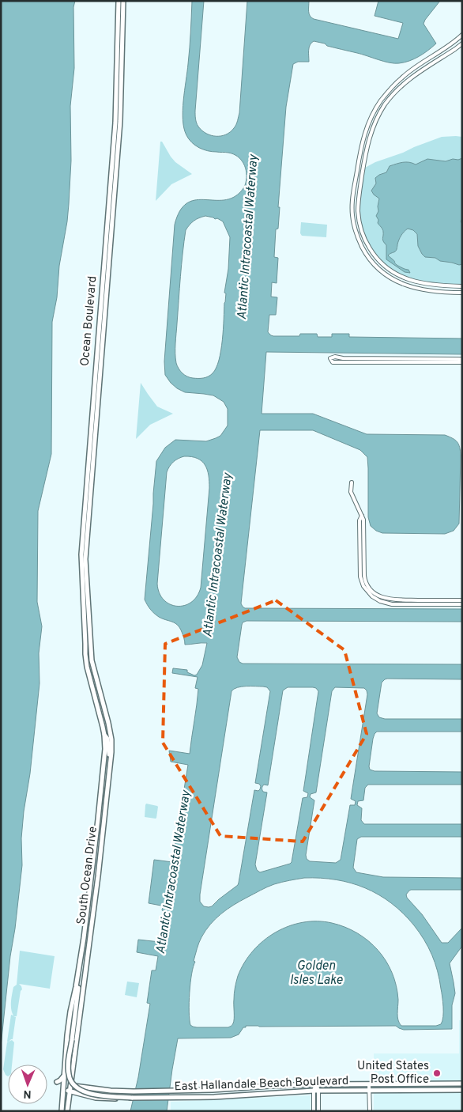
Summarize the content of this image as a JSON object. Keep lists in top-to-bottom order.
{
  "streets": {
    "main road": ["Ocean Boulevard", "South Ocean Drive", "East Hallandale Beach Boulevard"]
  },
  "crossings": [
    ["Ocean Boulevard", "South Ocean Drive"],
    ["South Ocean Drive", "East Hallandale Beach Boulevard"]
  ],
  "water": ["Atlantic Intracoastal Waterway", "Golden Isles Lake"],
  "places": ["United States Post Office"],
  "north": "bottom"
}
